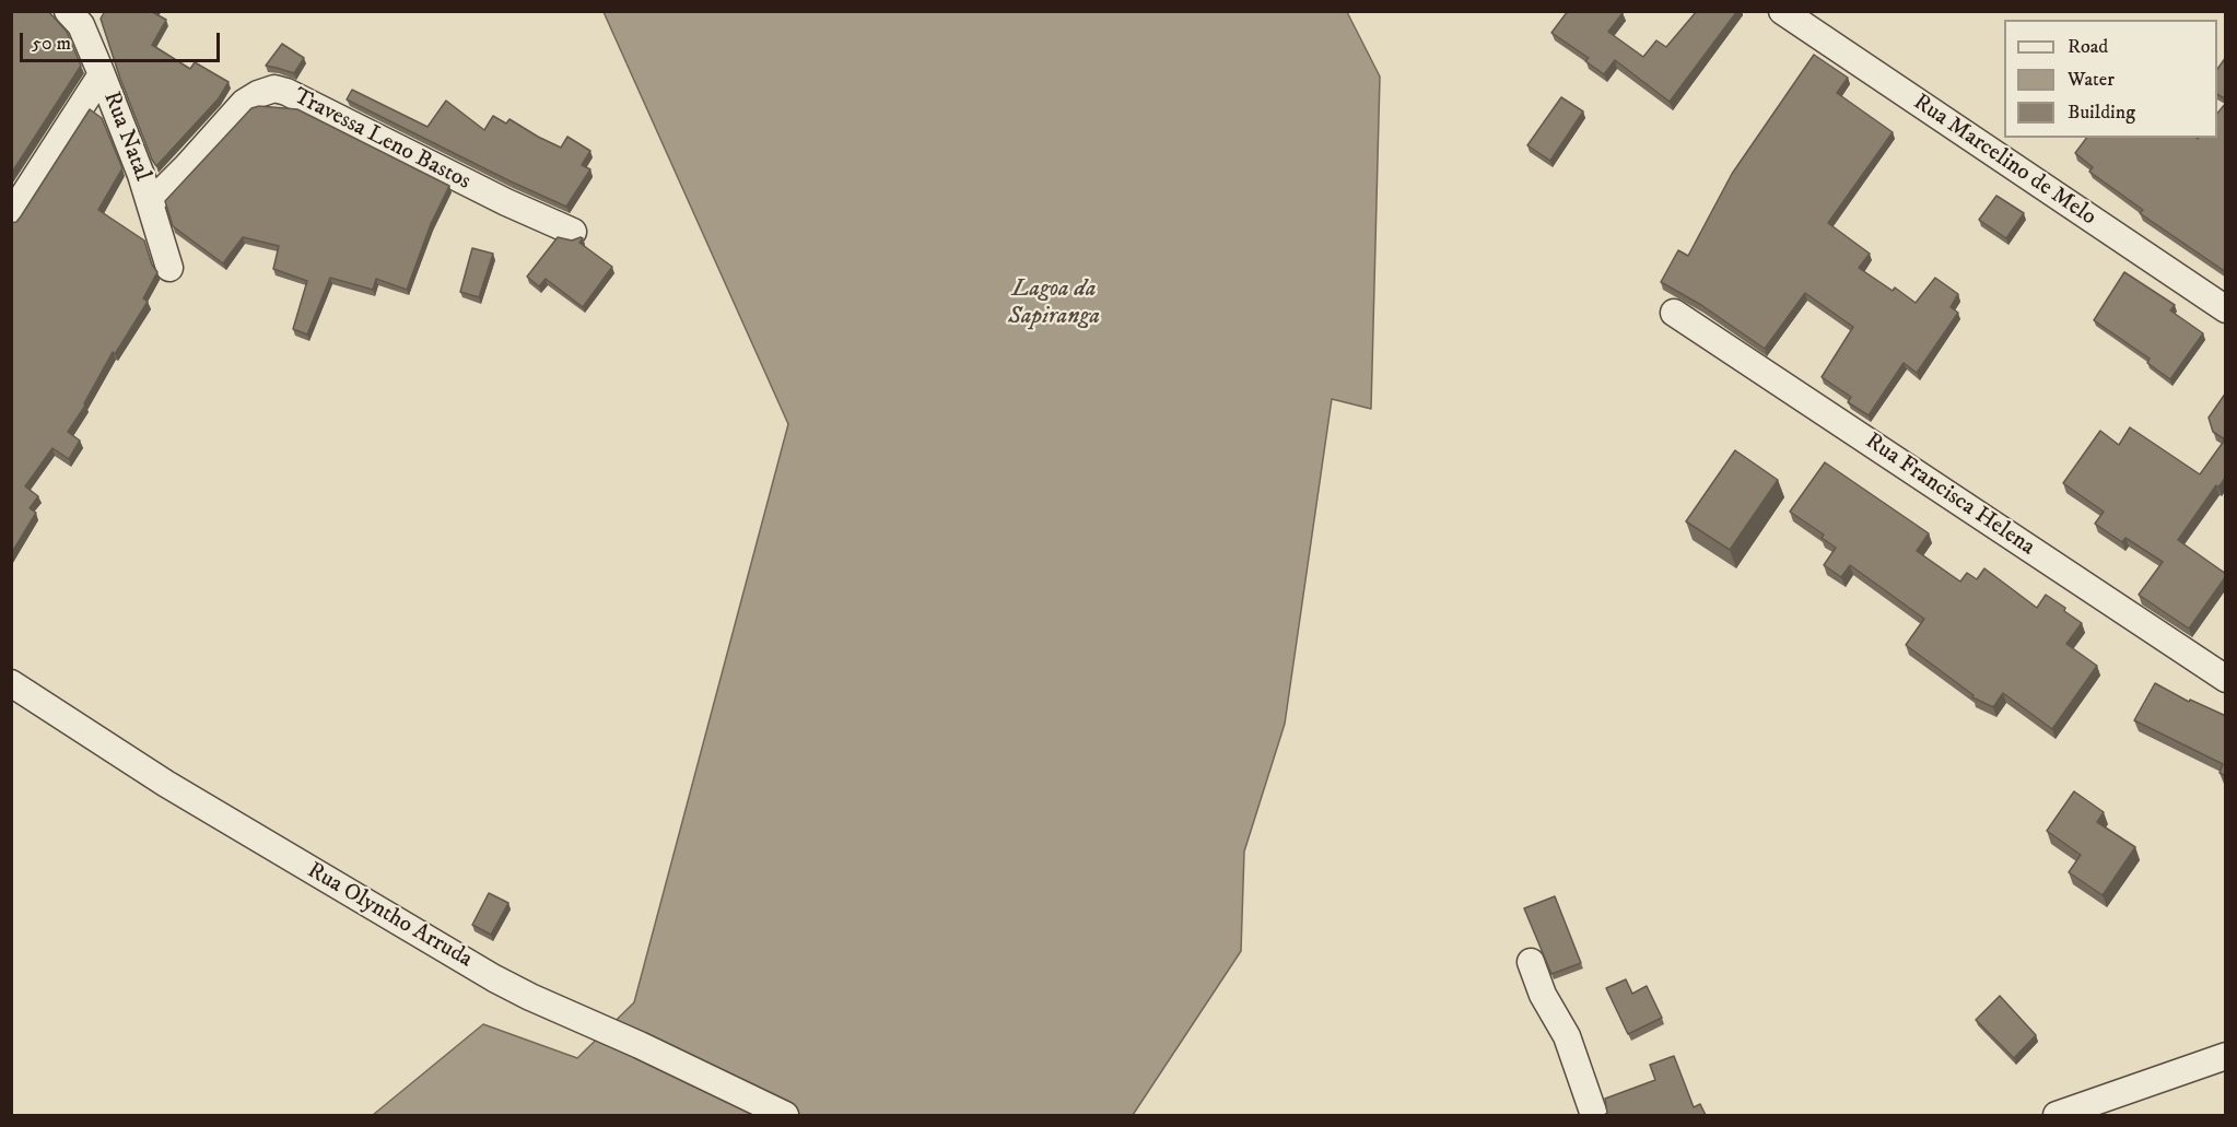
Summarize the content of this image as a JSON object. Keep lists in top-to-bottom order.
{
  "streets": {
    "street": [
      "Rua Natal",
      "Travessa Leno Bastos",
      "Rua Marcelino de Melo",
      "Rua Francisca Helena",
      "Rua Olyntho Arruda"
    ]
  },
  "crossings": [
    ["Rua Natal", "Travessa Leno Bastos"]
  ],
  "water": ["Lagoa da Sapiranga"],
  "legend": ["Road", "Water", "Building"],
  "scale_bar": "50 m"
}
